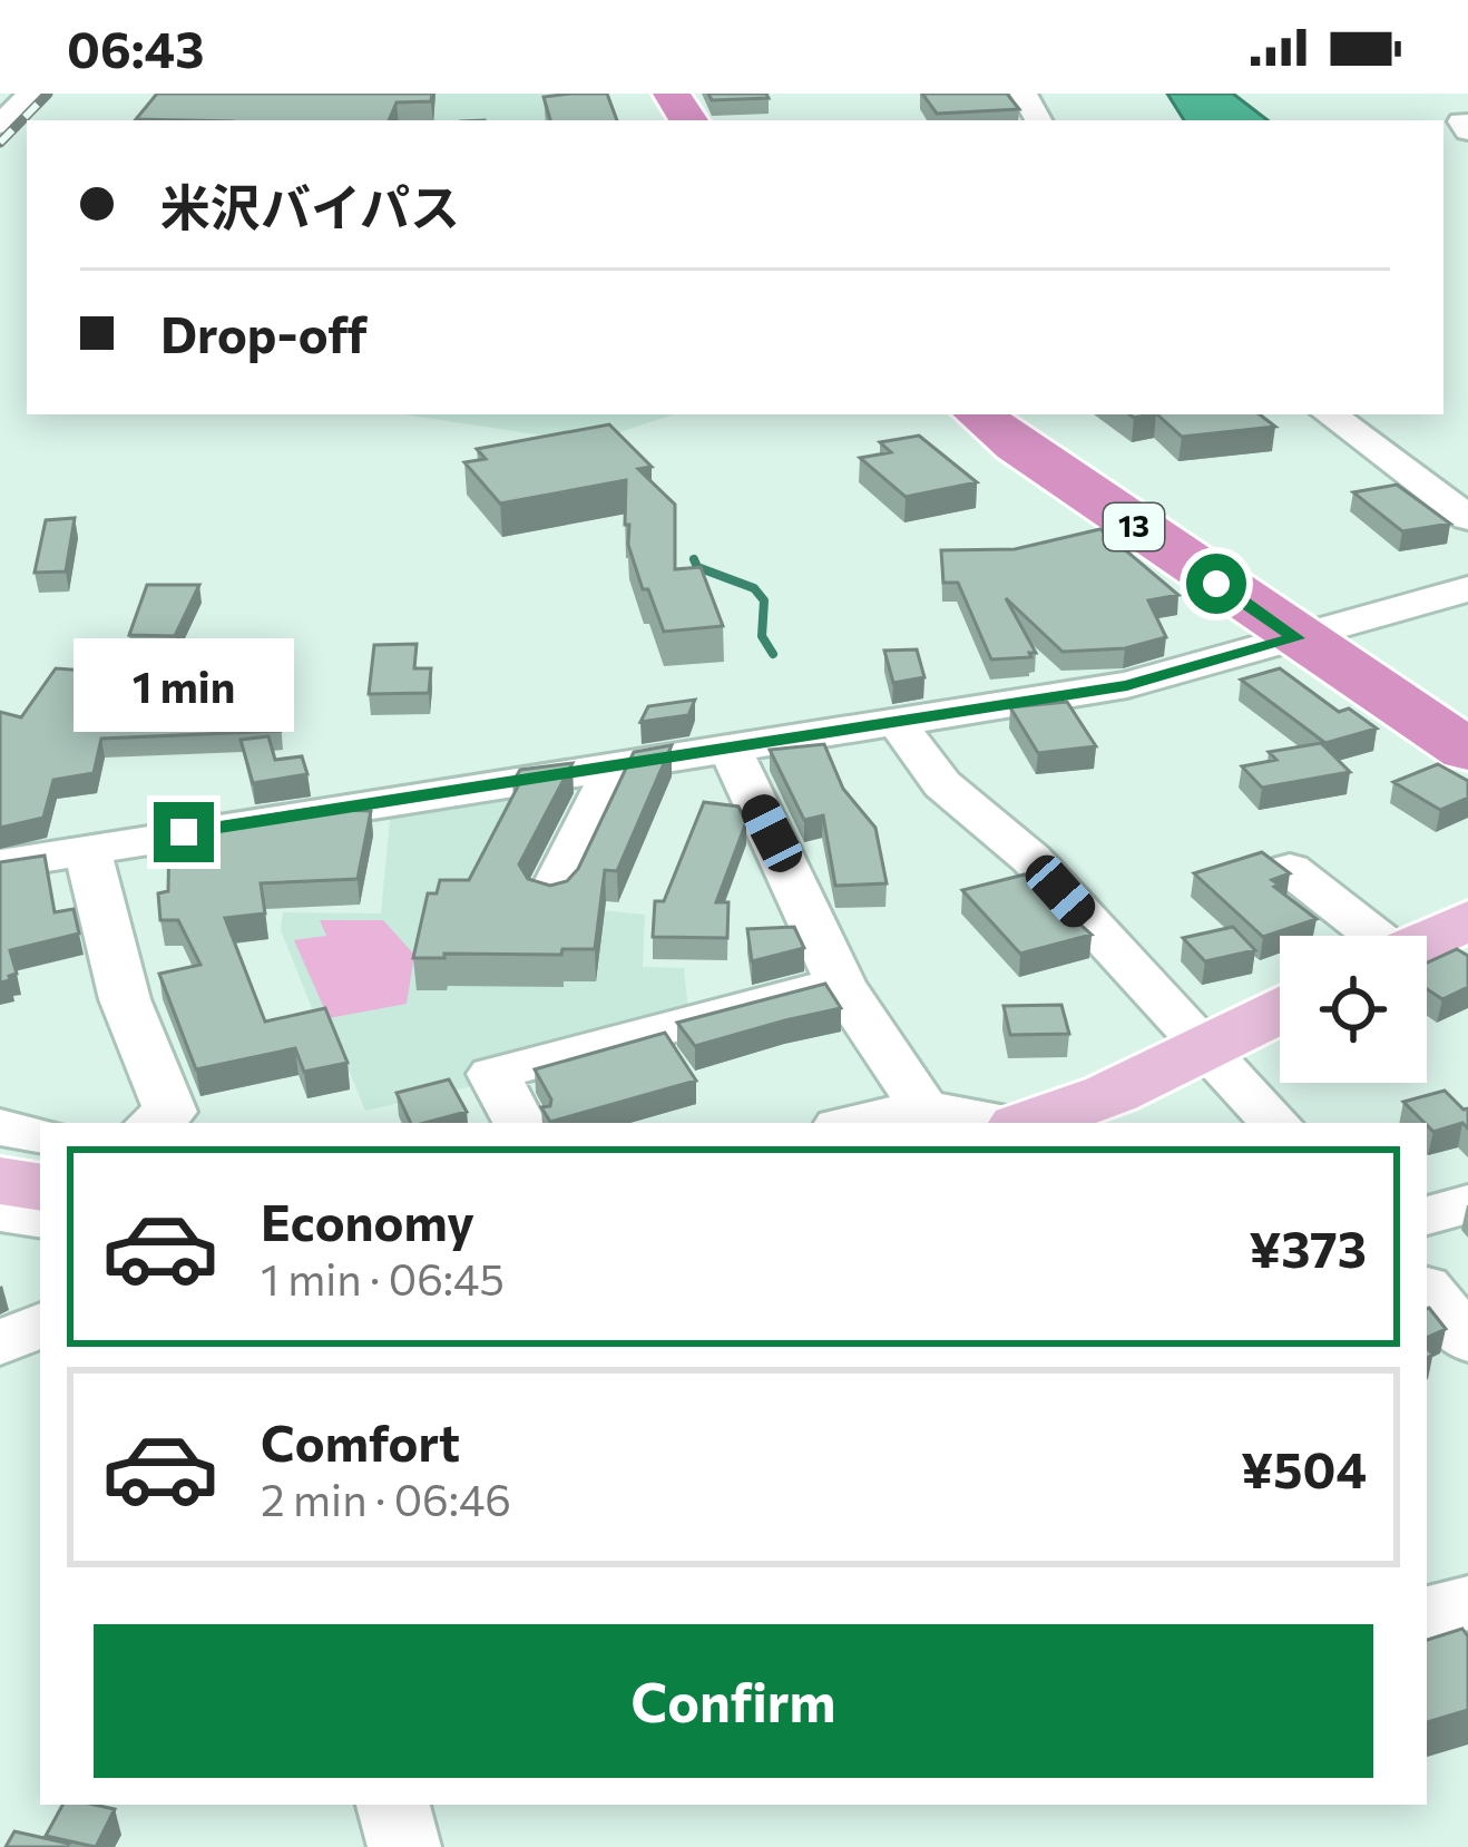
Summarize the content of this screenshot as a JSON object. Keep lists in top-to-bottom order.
{
  "streets": {
    "highway": ["13"]
  },
  "page": {
    "status": "06:43",
    "banner": ["米沢バイパス", "Drop-off"],
    "bubble": "1 min",
    "list": [
      {
        "name": "Economy",
        "note": "1 min · 06:45",
        "value": "¥373"
      },
      {
        "name": "Comfort",
        "note": "2 min · 06:46",
        "value": "¥504"
      }
    ],
    "buttons": "Confirm"
  }
}
